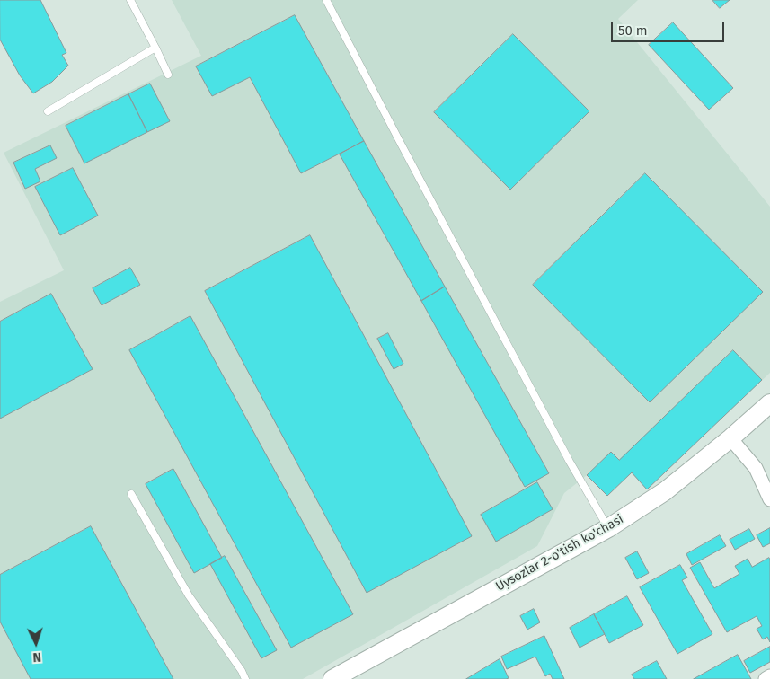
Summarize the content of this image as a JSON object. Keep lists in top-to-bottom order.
{
  "streets": {
    "street": ["Uysozlar 2-o'tish ko'chasi"]
  },
  "scale_bar": "50 m",
  "north": "bottom"
}
